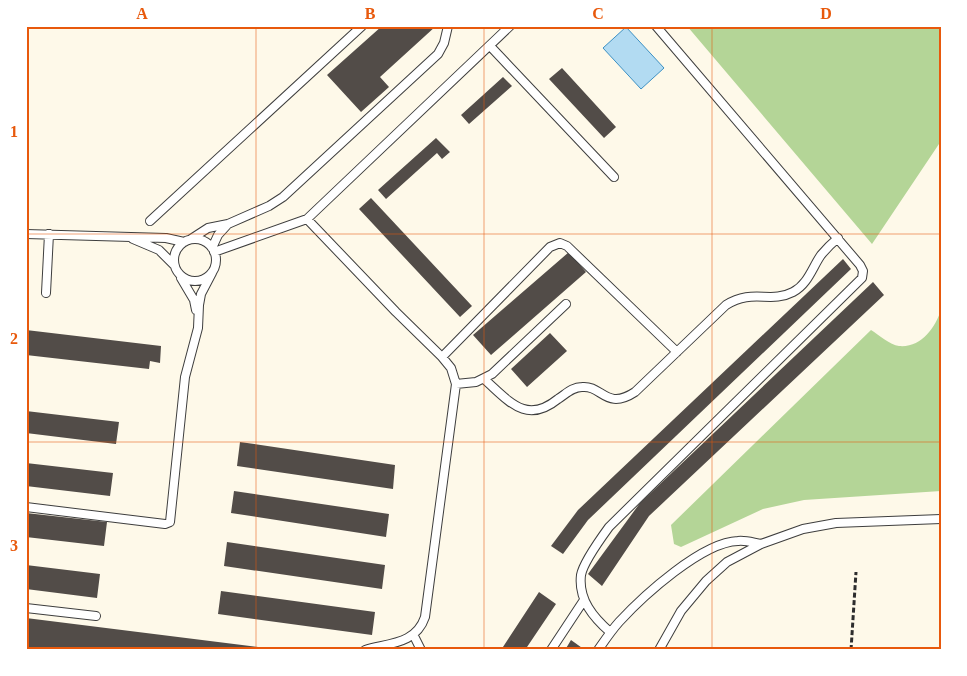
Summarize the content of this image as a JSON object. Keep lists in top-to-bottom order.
{
  "grid": {
    "columns": [
      "A",
      "B",
      "C",
      "D"
    ],
    "rows": ["1", "2", "3"]
  }
}
